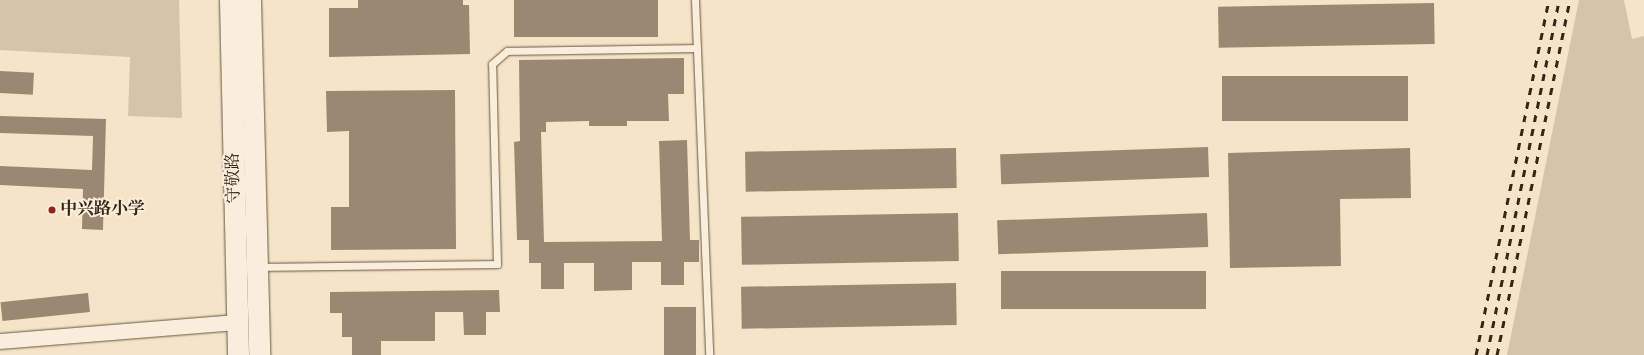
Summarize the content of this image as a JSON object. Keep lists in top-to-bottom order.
{
  "streets": {
    "main road": ["守敬路"]
  },
  "places": ["中兴路小学"]
}
